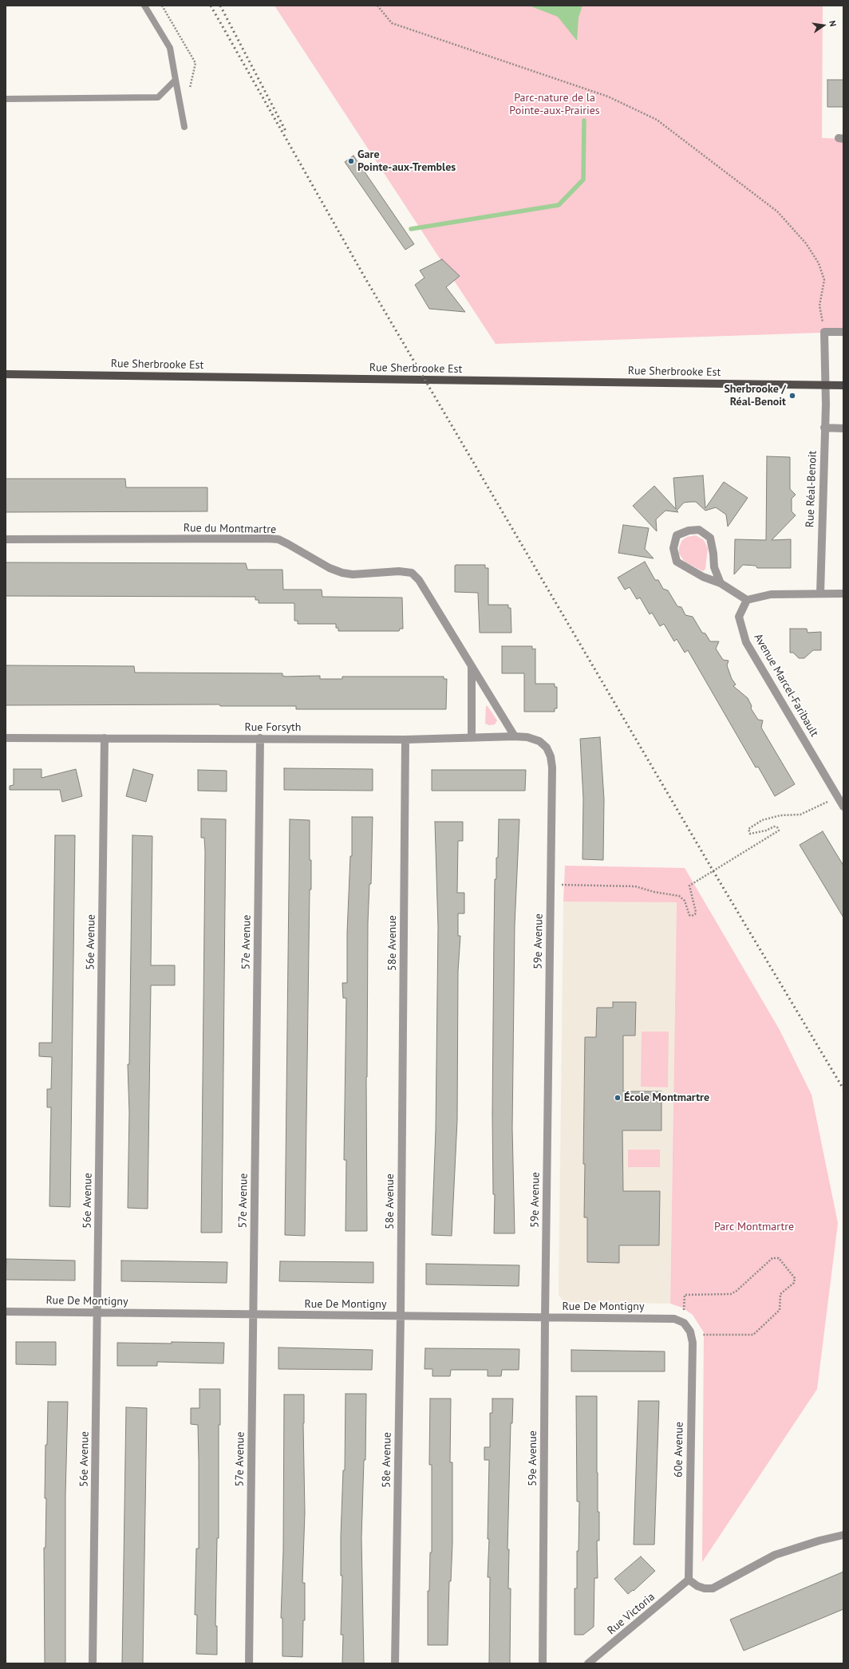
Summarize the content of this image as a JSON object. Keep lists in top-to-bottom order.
{
  "streets": {
    "main road": ["Rue Sherbrooke Est"],
    "street": [
      "Rue Réal-Benoit",
      "Rue du Montmartre",
      "Avenue Marcel-Faribault",
      "Rue Forsyth",
      "59e Avenue",
      "56e Avenue",
      "57e Avenue",
      "58e Avenue",
      "Rue De Montigny",
      "60e Avenue",
      "Rue Victoria"
    ]
  },
  "crossings": [
    ["Rue Sherbrooke Est", "Rue Réal-Benoit"],
    ["Rue du Montmartre", "Rue Forsyth"],
    ["Rue Forsyth", "59e Avenue"],
    ["Rue Forsyth", "56e Avenue"],
    ["Rue Forsyth", "57e Avenue"],
    ["Rue Forsyth", "58e Avenue"],
    ["59e Avenue", "Rue De Montigny"],
    ["56e Avenue", "Rue De Montigny"],
    ["57e Avenue", "Rue De Montigny"],
    ["58e Avenue", "Rue De Montigny"],
    ["Rue De Montigny", "60e Avenue"],
    ["60e Avenue", "Rue Victoria"]
  ],
  "parks": ["Parc-nature de la Pointe-aux-Prairies", "Parc Montmartre"],
  "places": ["Gare Pointe-aux-Trembles", "Sherbrooke / Réal-Benoit", "École Montmartre"],
  "north": "right"
}
